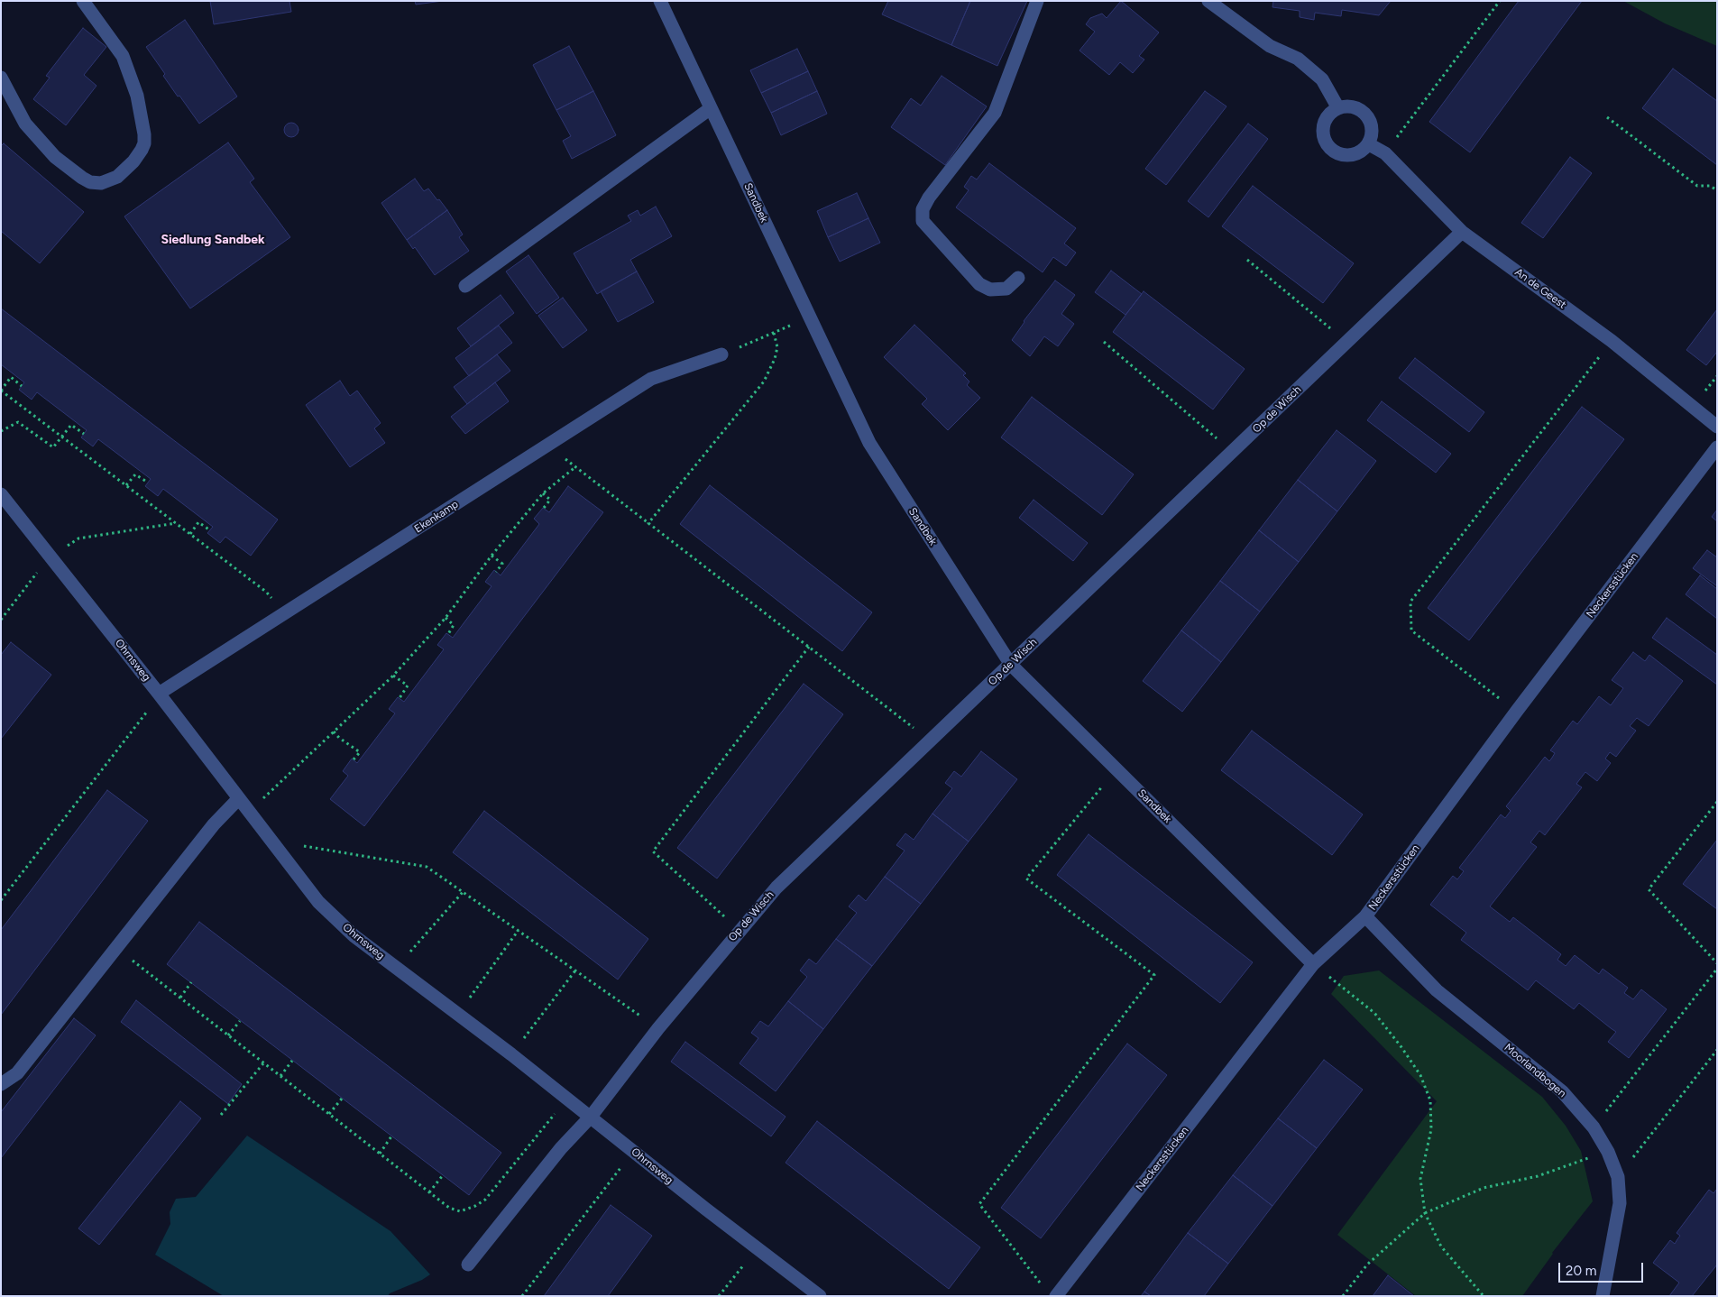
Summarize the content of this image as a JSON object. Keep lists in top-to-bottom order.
{
  "streets": {
    "street": [
      "Sandbek",
      "An de Geest",
      "Op de Wisch",
      "Ekenkamp",
      "Neckersstücken",
      "Ohrnsweg",
      "Moorlandbogen"
    ]
  },
  "crossings": [
    ["Sandbek", "Op de Wisch"],
    ["Sandbek", "Neckersstücken"],
    ["An de Geest", "Op de Wisch"],
    ["Op de Wisch", "Ohrnsweg"],
    ["Ekenkamp", "Ohrnsweg"],
    ["Neckersstücken", "Moorlandbogen"]
  ],
  "districts": ["Siedlung Sandbek"],
  "scale_bar": "20 m"
}
